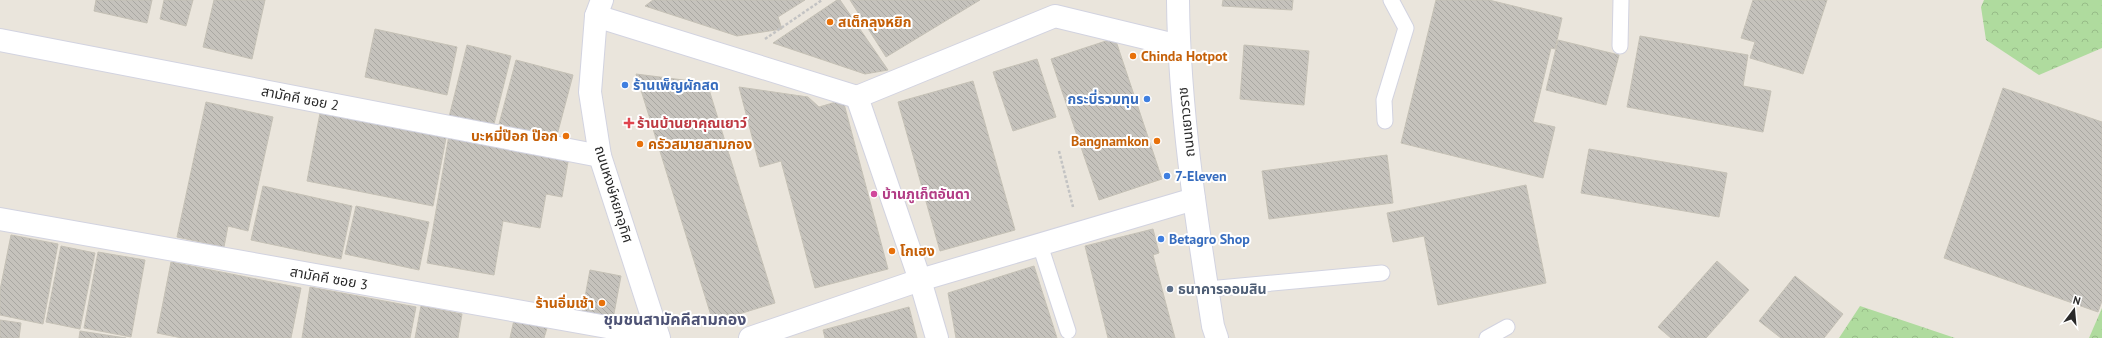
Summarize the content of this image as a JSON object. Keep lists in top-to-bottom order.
{
  "streets": {
    "street": [
      "สามัคคี ซอย 2",
      "ถนนเยาวราช",
      "ถนนหงษ์หยกอุทิศ",
      "สามัคคี ซอย 3"
    ]
  },
  "crossings": [
    ["สามัคคี ซอย 2", "ถนนหงษ์หยกอุทิศ"],
    ["ถนนหงษ์หยกอุทิศ", "สามัคคี ซอย 3"]
  ],
  "districts": ["ชุมชนสามัคคีสามกอง"],
  "places": {
    "other": [
      "สเต็กลุงหยิก",
      "Chinda Hotpot",
      "ร้านเพ็ญผักสด",
      "กระบี่รวมทุน",
      "บะหมี่ป๊อก ป๊อก",
      "Bangnamkon",
      "ครัวสมายสามกอง",
      "7-Eleven",
      "บ้านภูเก็ตอันดา",
      "Betagro Shop",
      "โกเฮง",
      "ธนาคารออมสิน",
      "ร้านอิ่มเช้า"
    ],
    "health": ["ร้านบ้านยาคุณเยาว์"]
  },
  "north": "top"
}
